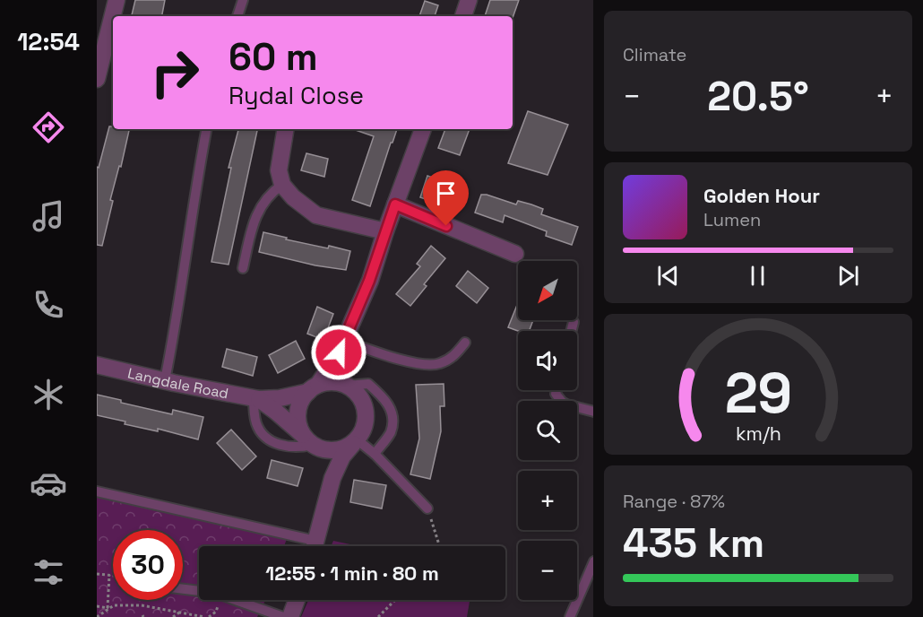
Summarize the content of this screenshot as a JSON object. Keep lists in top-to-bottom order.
{
  "streets": {
    "street": ["Langdale Road"]
  },
  "north": "bottom left",
  "page": {
    "tabs": "12:54",
    "tile": [
      "Climate",
      ["Range · 87%", "435 km"]
    ],
    "turn": ["60 m", "Rydal Close"],
    "heat": ["−", "20.5°", "+"],
    "song": ["Golden Hour", "Lumen"],
    "map_buttons": ["+", "−"],
    "limit": "30",
    "trip": "12:55 · 1 min · 80 m",
    "gauge": ["29", "km/h"]
  }
}
